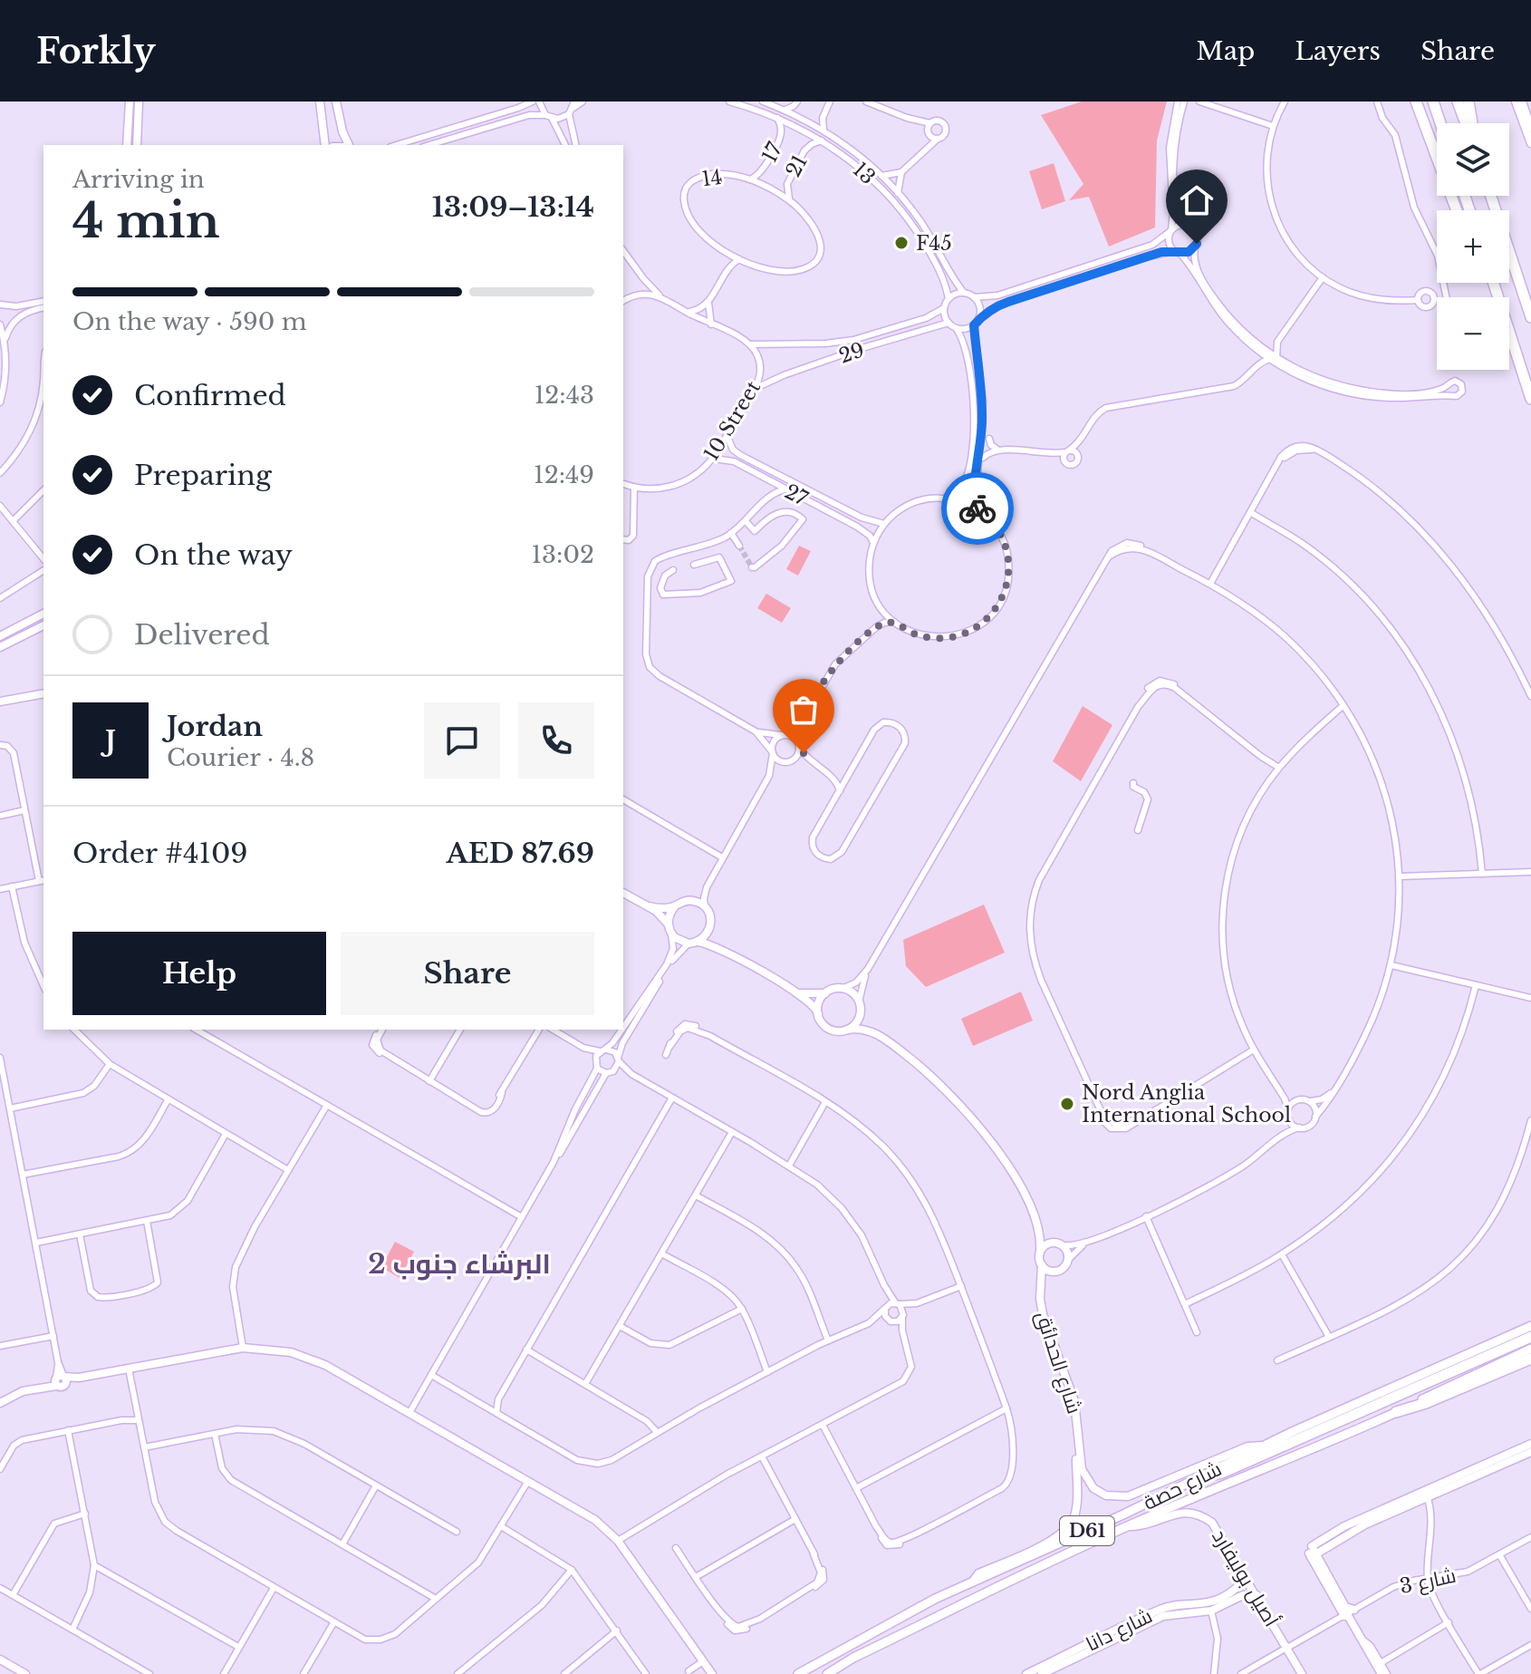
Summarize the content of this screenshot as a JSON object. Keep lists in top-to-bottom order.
{
  "streets": {
    "main road": ["شارع حصة", "D61"],
    "street": [
      "17",
      "21",
      "13",
      "14",
      "29",
      "10 Street",
      "27",
      "شارع الحدائق",
      "أصيل بوليفارد",
      "شارع 3",
      "شارع دانا"
    ]
  },
  "crossings": [
    ["17", "13"],
    ["17", "14"],
    ["21", "13"],
    ["21", "14"],
    ["13", "29"],
    ["29", "10 Street"],
    ["10 Street", "27"],
    ["شارع الحدائق", "شارع حصة"],
    ["شارع حصة", "أصيل بوليفارد"],
    ["أصيل بوليفارد", "شارع 3"],
    ["أصيل بوليفارد", "شارع دانا"]
  ],
  "districts": ["البرشاء جنوب 2"],
  "places": ["F45", "Nord Anglia International School"],
  "page": {
    "header": "Forkly",
    "nav": ["Map", "Layers", "Share"],
    "map_buttons": ["+", "−"],
    "heading": ["4 min", "Arriving in", "13:09–13:14"],
    "panel": [
      "Jordan",
      "Courier · 4.8",
      "Order #4109",
      "AED 87.69"
    ],
    "bar": "On the way · 590 m",
    "list": [
      ["Confirmed", "12:43"],
      ["Preparing", "12:49"],
      ["On the way", "13:02"],
      "Delivered"
    ],
    "round": "J",
    "buttons": ["Help", "Share"]
  }
}
